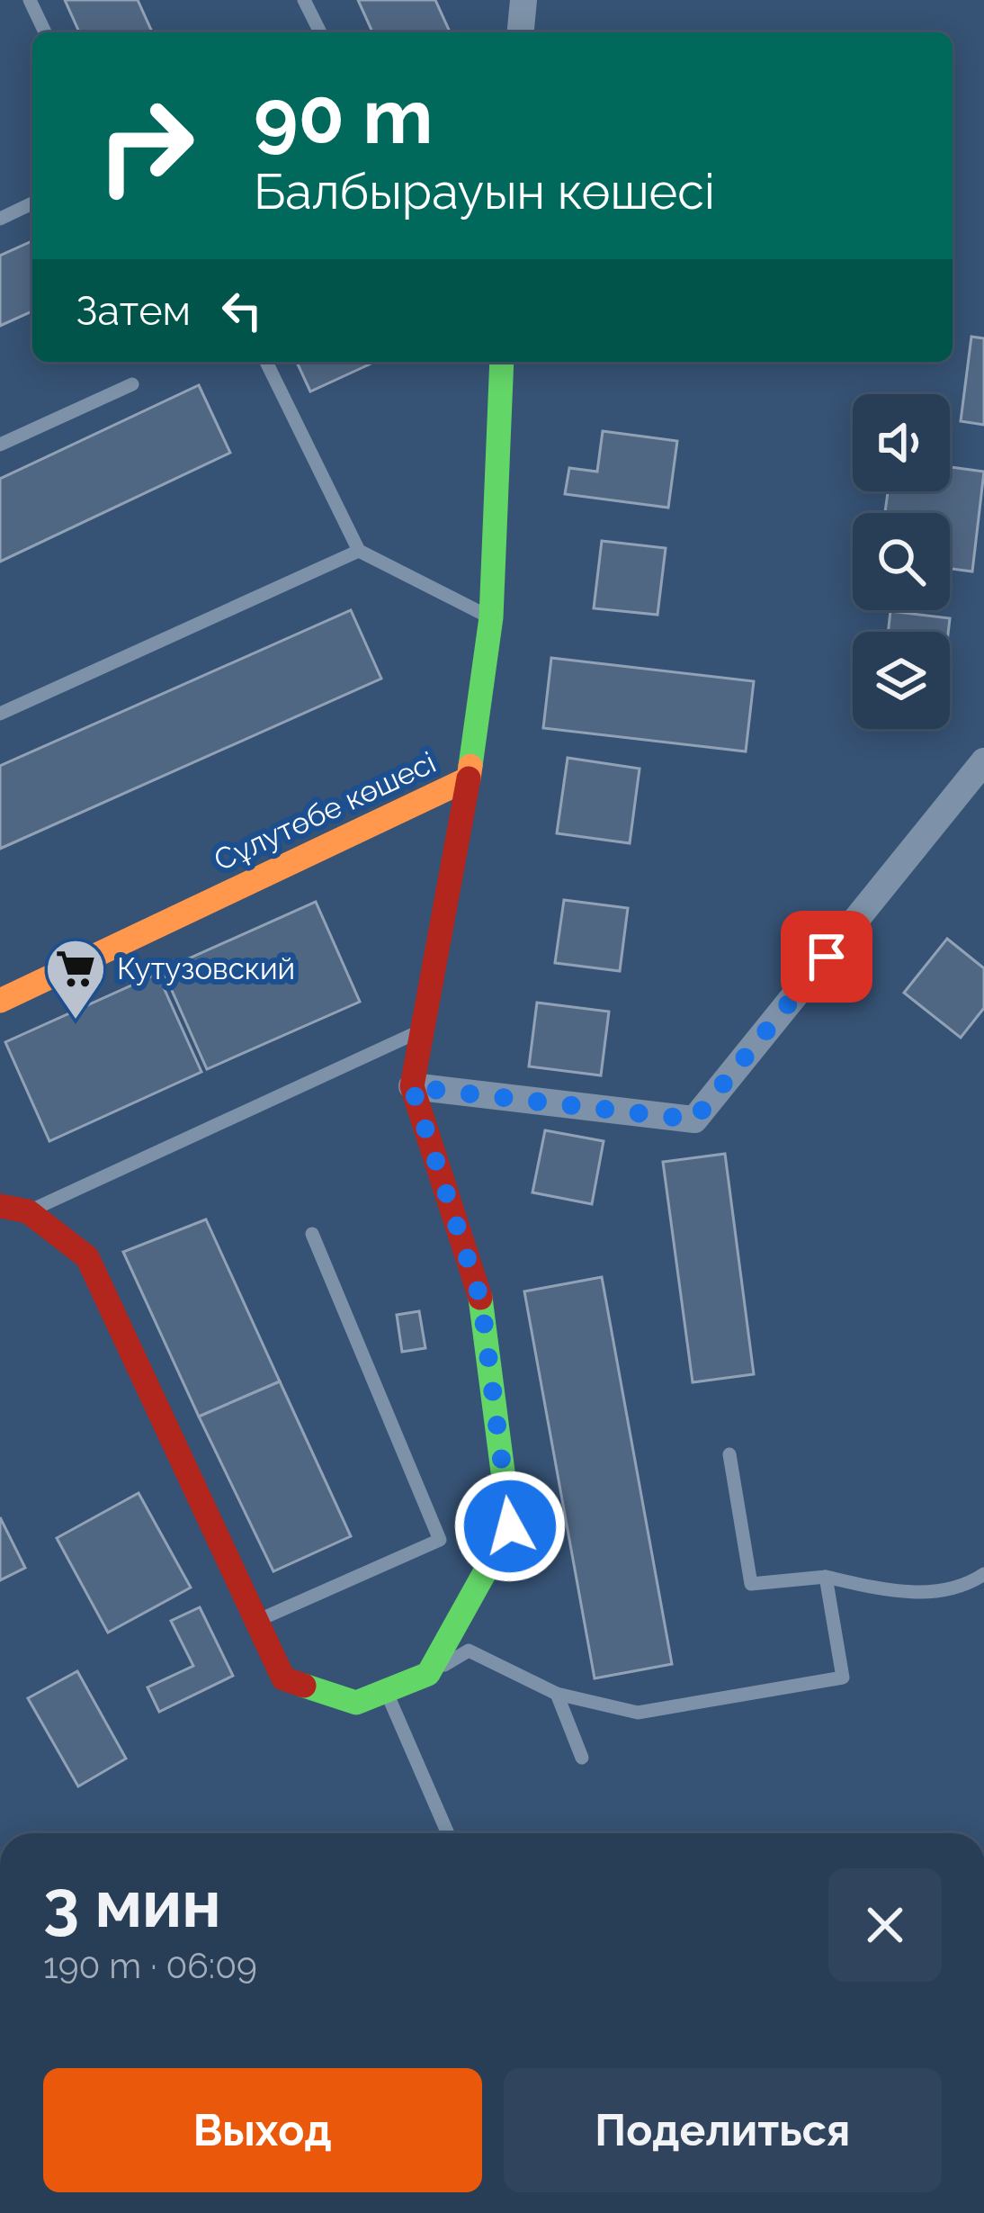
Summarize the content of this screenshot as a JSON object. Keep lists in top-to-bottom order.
{
  "streets": {
    "street": ["Сұлутөбе көшесі"]
  },
  "places": {
    "supermarket": ["Кутузовский"]
  },
  "page": {
    "turn": ["90 m", "Балбырауын көшесі"],
    "then": "Затем",
    "heading": ["3 мин", "190 m · 06:09"],
    "buttons": ["Выход", "Поделиться"]
  }
}
